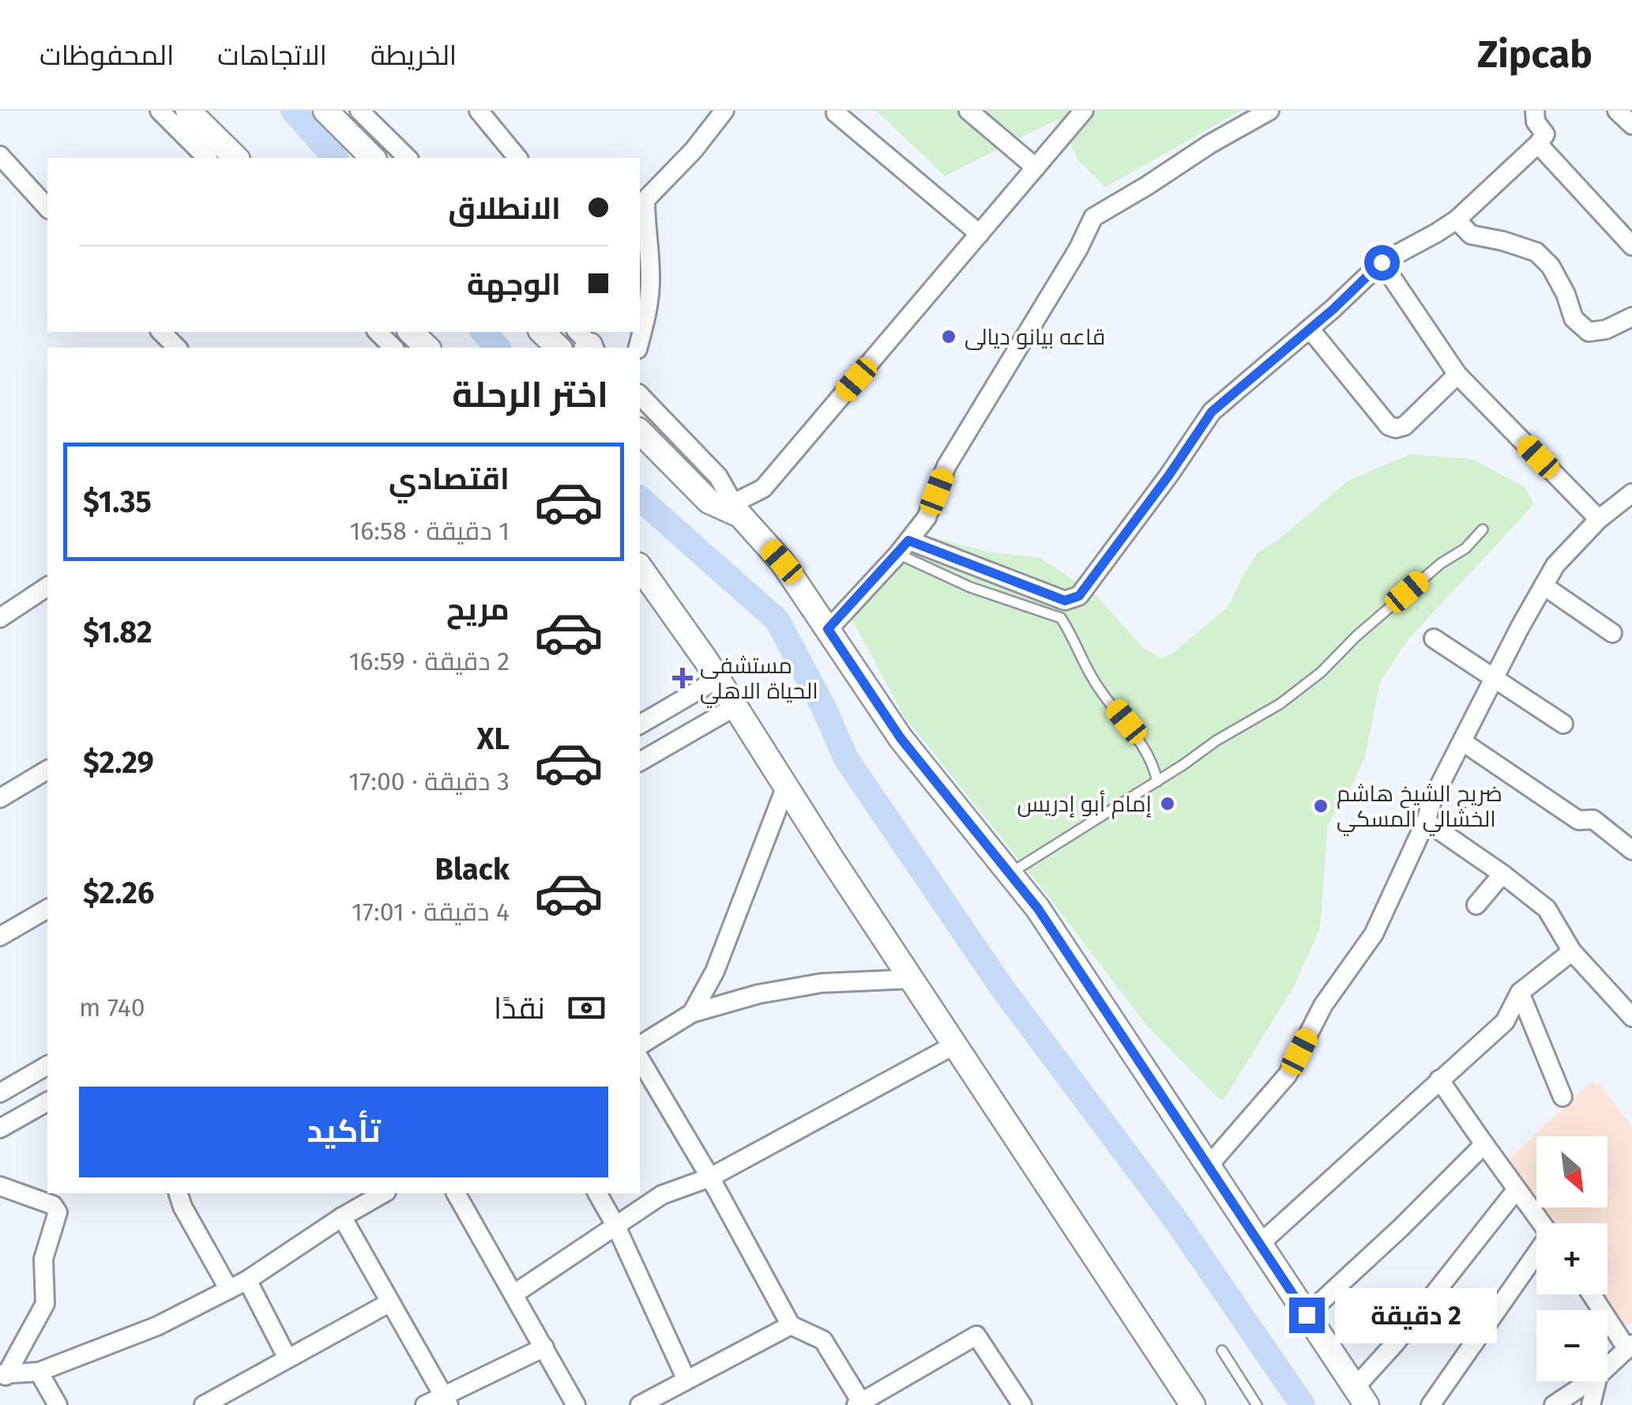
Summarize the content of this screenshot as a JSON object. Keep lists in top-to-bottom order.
{
  "places": {
    "other": ["قاعه بيانو ديالى", "إمام أبو إدريس", "ضريح الشيخ هاشم الخشالي المسكي"],
    "health": ["مستشفى الحياة الاهلي"]
  },
  "north": "bottom right",
  "page": {
    "header": "Zipcab",
    "nav": ["الخريطة", "الاتجاهات", "المحفوظات"],
    "banner": ["الانطلاق", "الوجهة"],
    "heading": "اختر الرحلة",
    "list": [
      {
        "name": "اقتصادي",
        "note": "1 دقيقة · 16:58",
        "value": "$1.35"
      },
      {
        "name": "مريح",
        "note": "2 دقيقة · 16:59",
        "value": "$1.82"
      },
      {
        "name": "XL",
        "note": "3 دقيقة · 17:00",
        "value": "$2.29"
      },
      {
        "name": "Black",
        "note": "4 دقيقة · 17:01",
        "value": "$2.26"
      }
    ],
    "pay": ["نقدًا", "740 m"],
    "buttons": "تأكيد",
    "map_buttons": ["+", "−"],
    "bubble": "2 دقيقة"
  }
}
